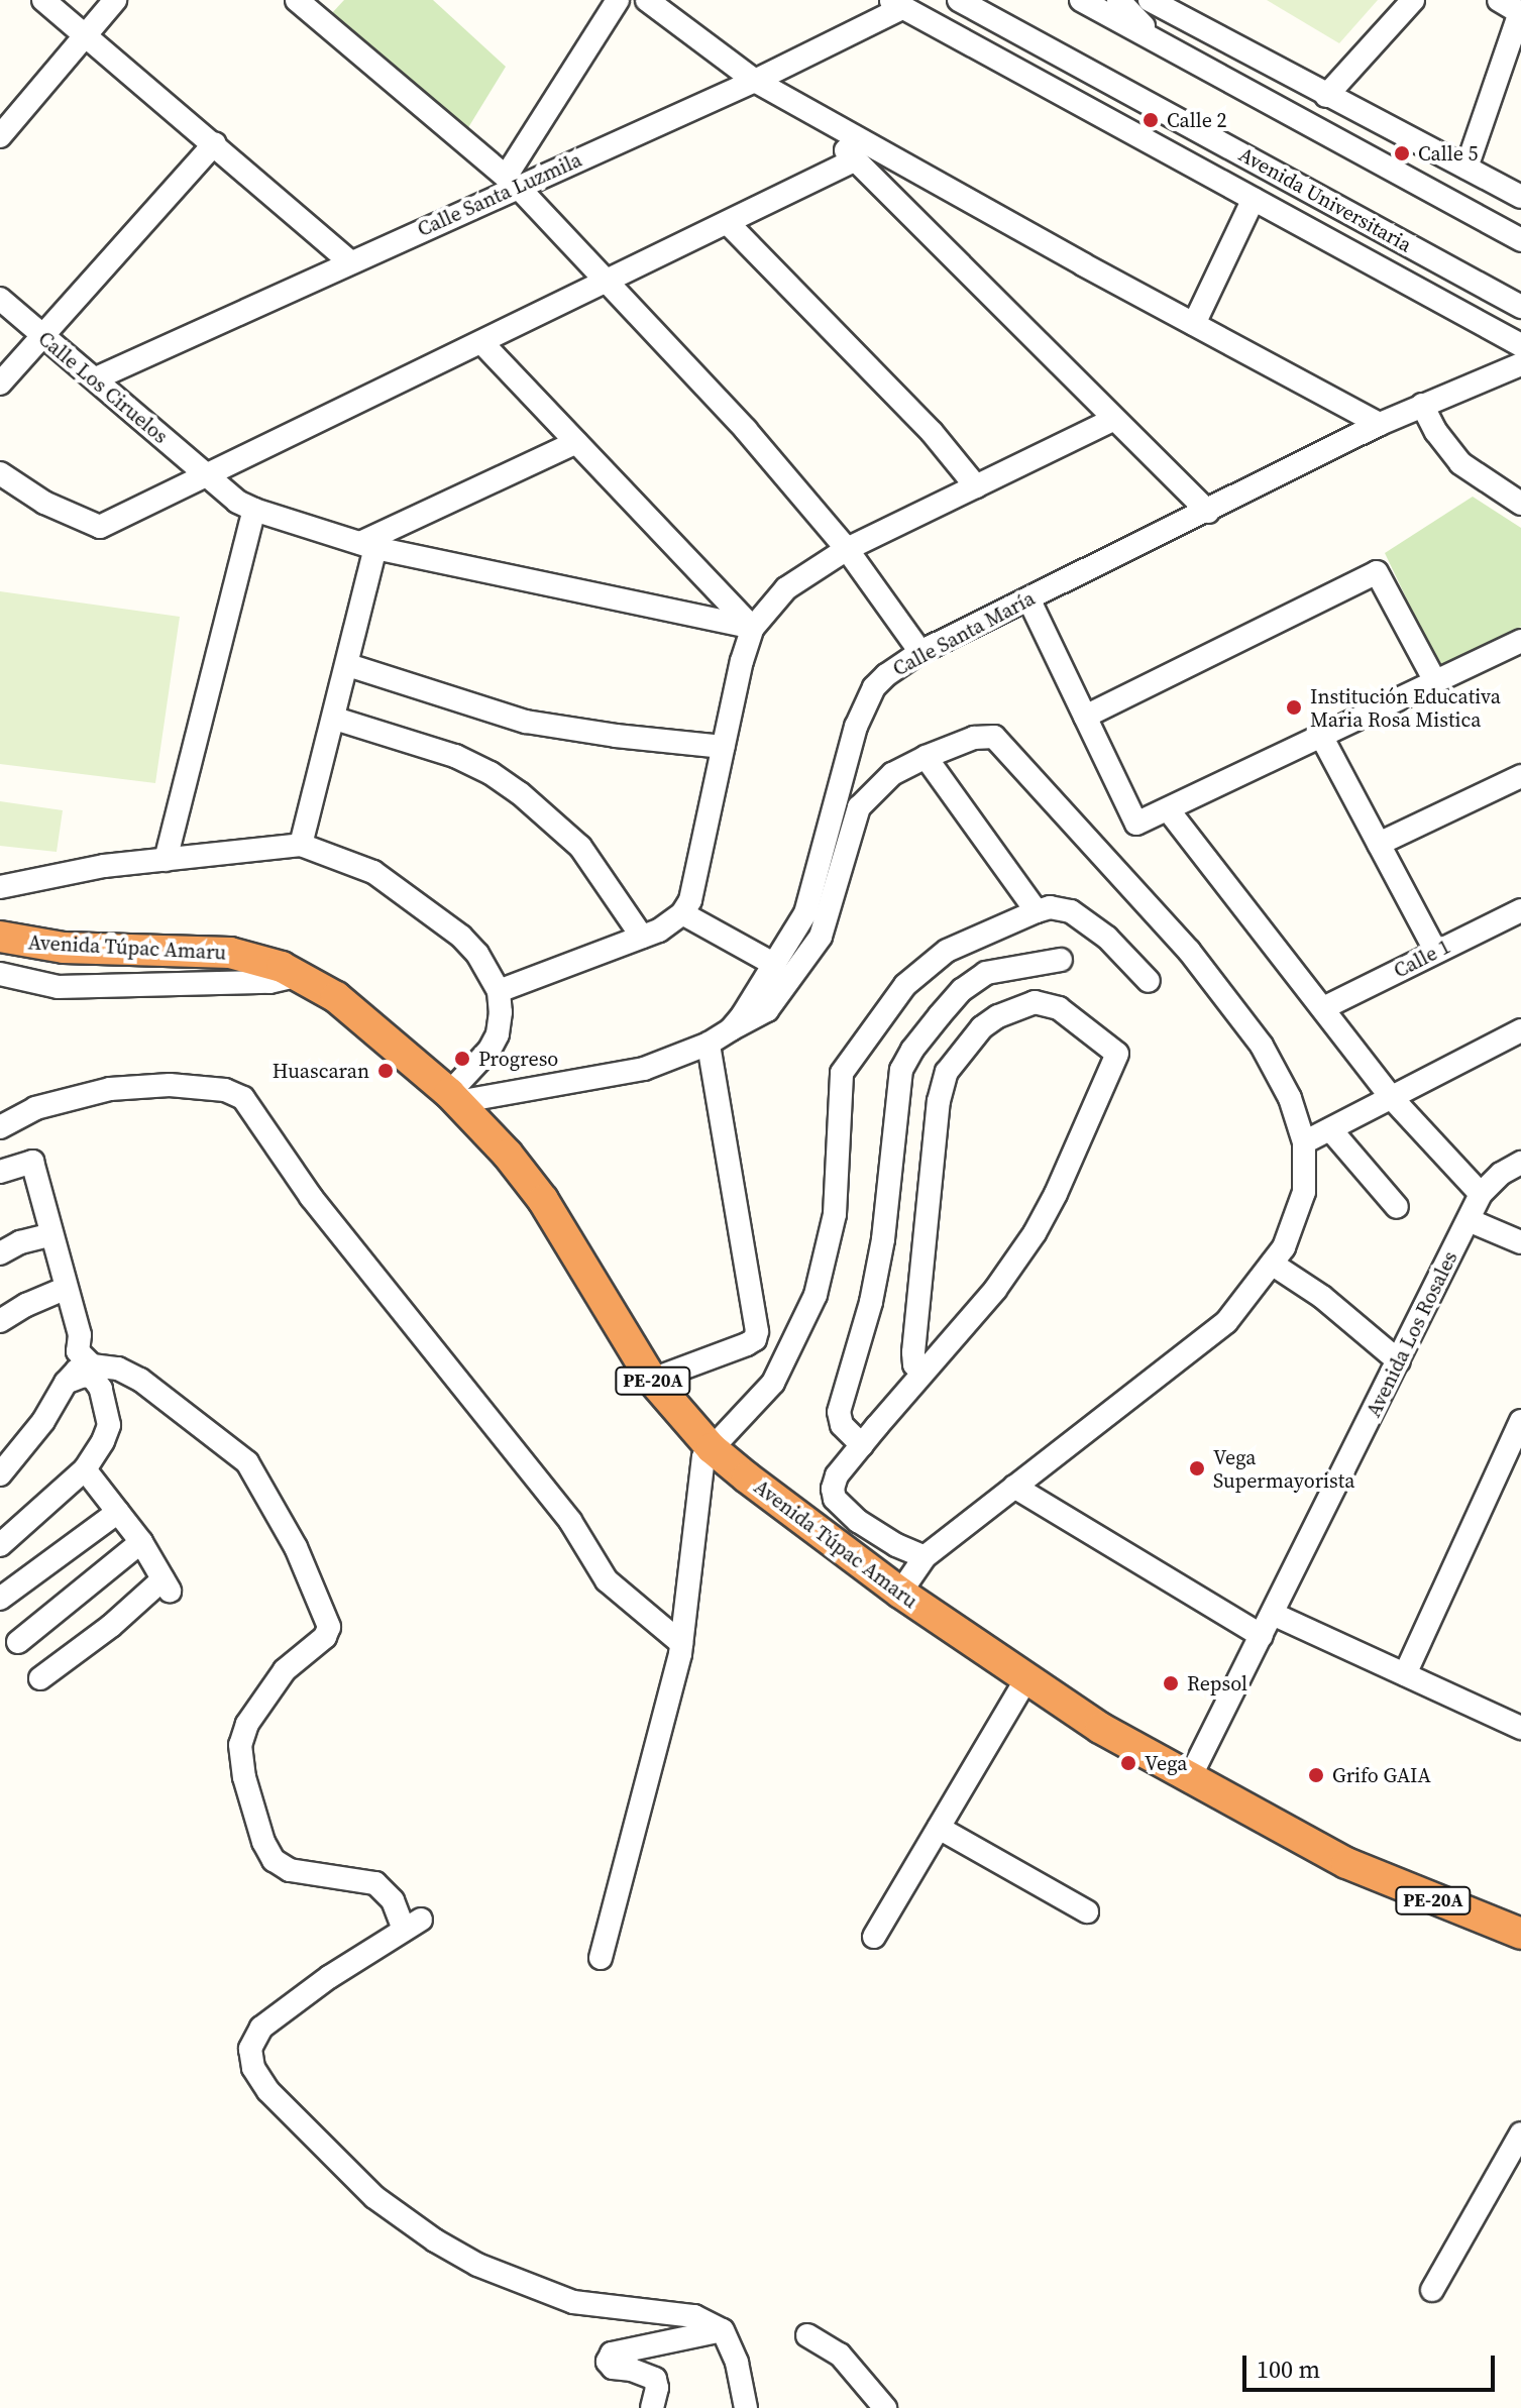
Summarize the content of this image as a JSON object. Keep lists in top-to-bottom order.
{
  "streets": {
    "highway": ["Avenida Túpac Amaru", "PE-20A"],
    "street": [
      "Calle Santa Luzmila",
      "Avenida Universitaria",
      "Calle Los Ciruelos",
      "Calle Santa María",
      "Calle 1",
      "Avenida Los Rosales"
    ]
  },
  "crossings": [
    ["Calle Santa Luzmila", "Calle Los Ciruelos"],
    ["Calle Santa María", "Avenida Túpac Amaru"],
    ["Avenida Túpac Amaru", "Avenida Los Rosales"]
  ],
  "places": [
    "Calle 2",
    "Calle 5",
    "Institución Educativa Maria Rosa Mistica",
    "Progreso",
    "Huascaran",
    "Vega Supermayorista",
    "Repsol",
    "Vega",
    "Grifo GAIA"
  ],
  "scale_bar": "100 m"
}
